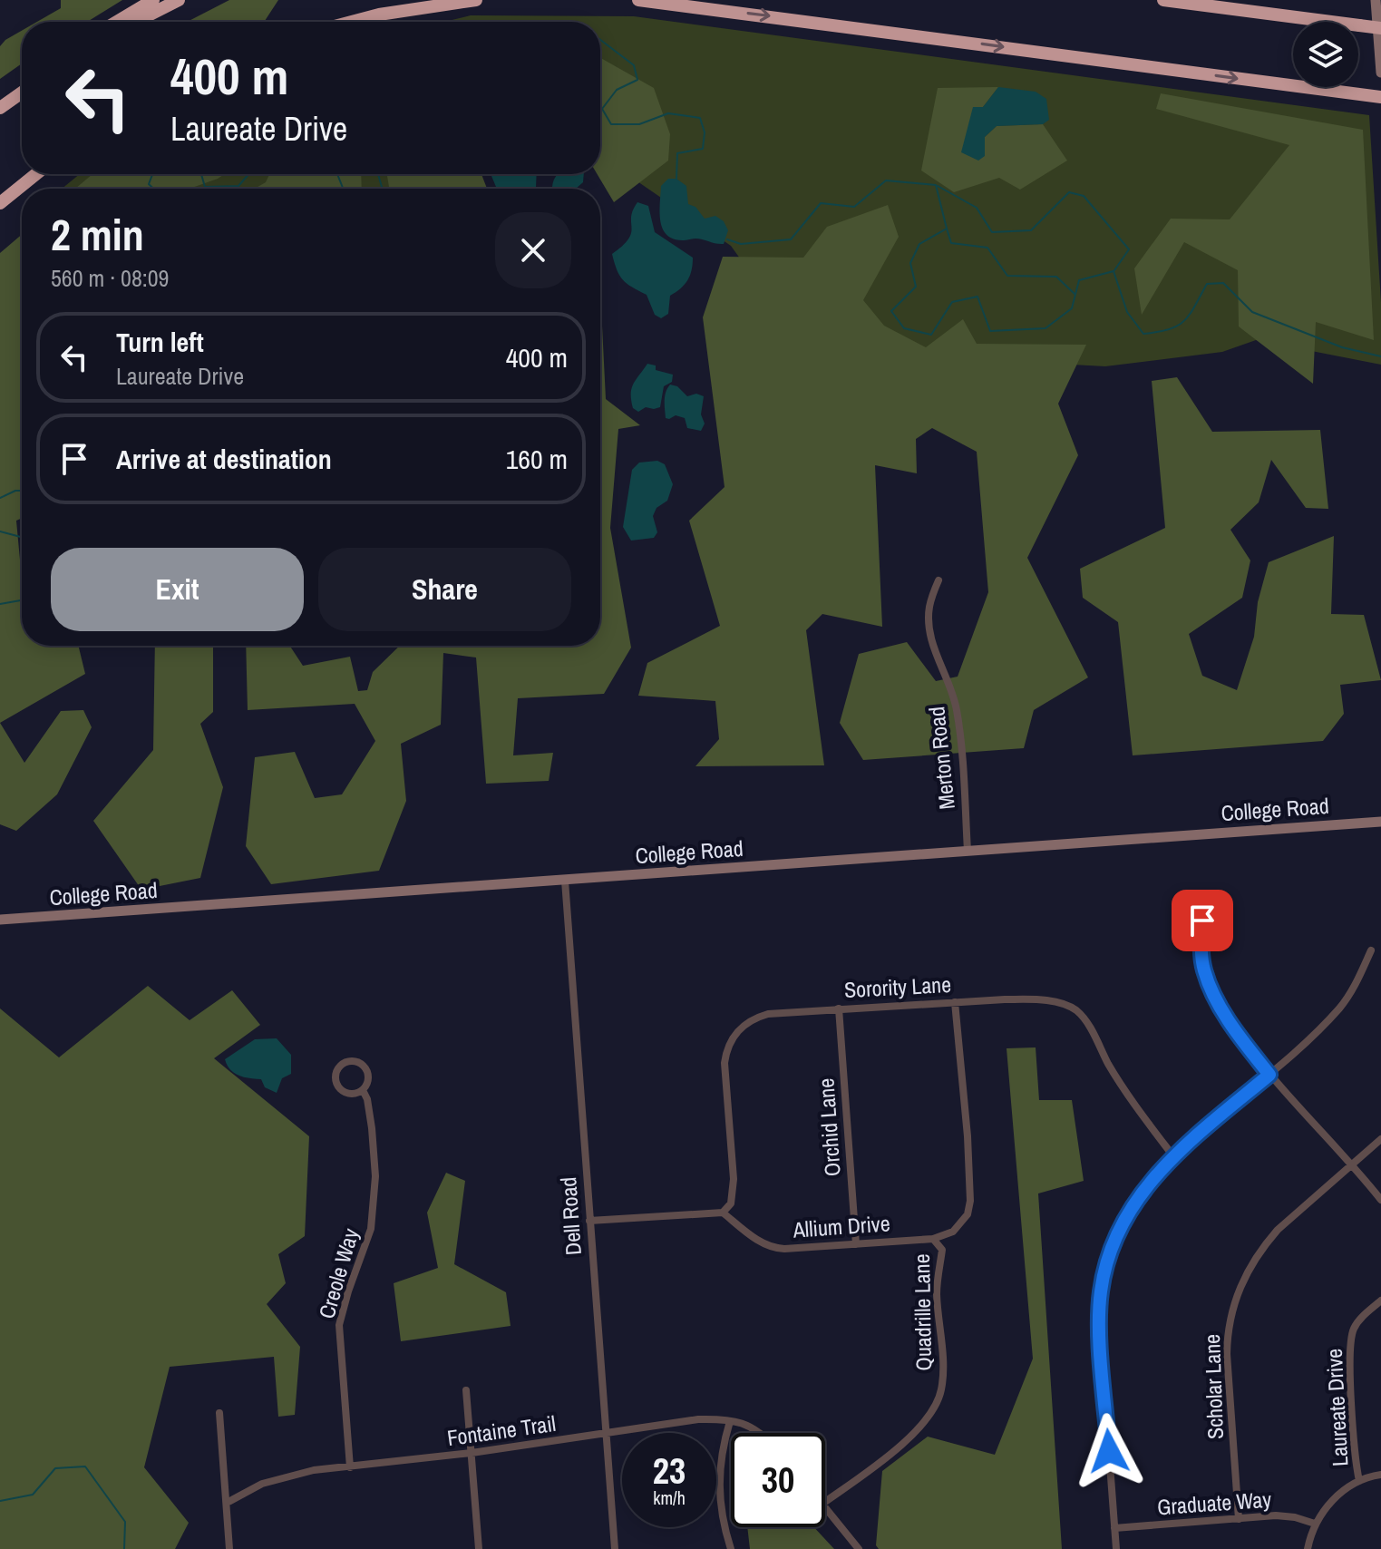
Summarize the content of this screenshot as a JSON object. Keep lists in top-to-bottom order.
{
  "streets": {
    "street": [
      "Merton Road",
      "College Road",
      "Sorority Lane",
      "Orchid Lane",
      "Dell Road",
      "Allium Drive",
      "Creole Way",
      "Quadrille Lane",
      "Scholar Lane",
      "Laureate Drive",
      "Fontaine Trail",
      "Graduate Way"
    ]
  },
  "crossings": [
    ["Merton Road", "College Road"],
    ["College Road", "Dell Road"],
    ["Sorority Lane", "Orchid Lane"],
    ["Sorority Lane", "Allium Drive"],
    ["Sorority Lane", "Quadrille Lane"],
    ["Orchid Lane", "Allium Drive"],
    ["Dell Road", "Fontaine Trail"],
    ["Allium Drive", "Quadrille Lane"],
    ["Creole Way", "Fontaine Trail"],
    ["Scholar Lane", "Graduate Way"]
  ],
  "page": {
    "turn": ["400 m", "Laureate Drive"],
    "heading": ["2 min", "560 m · 08:09"],
    "list": [
      {
        "name": "Turn left",
        "note": "Laureate Drive",
        "value": "400 m"
      },
      {
        "name": "Arrive at destination",
        "value": "160 m"
      }
    ],
    "buttons": ["Exit", "Share"],
    "speed": "23 km/h",
    "limit": "30"
  }
}
